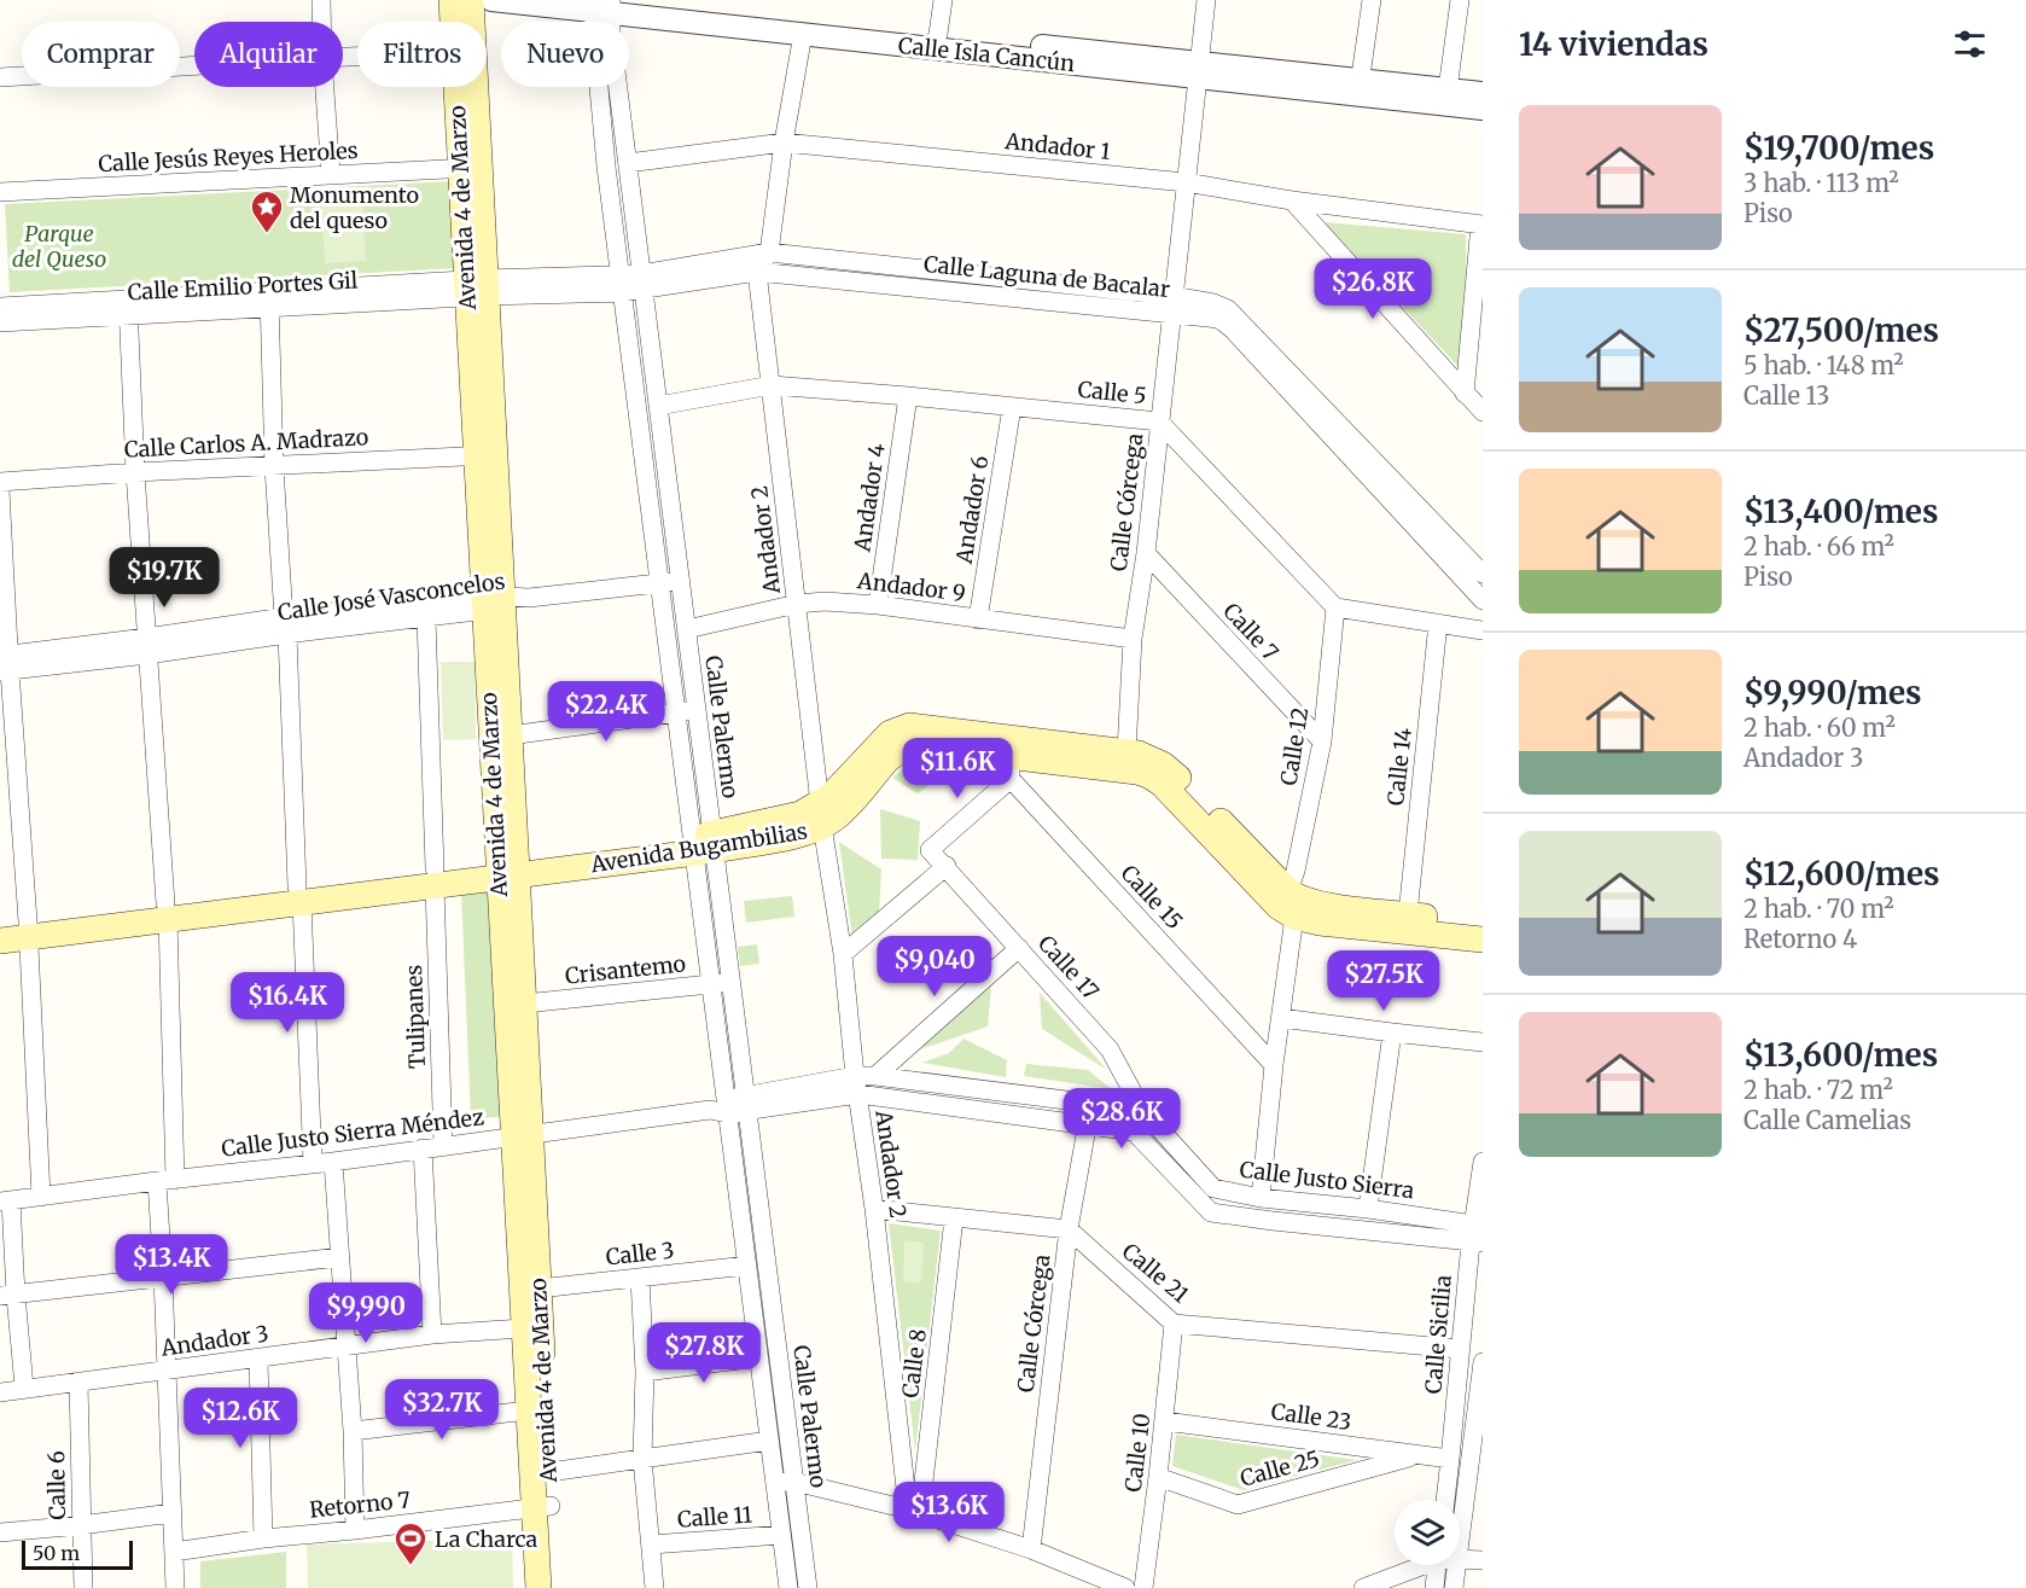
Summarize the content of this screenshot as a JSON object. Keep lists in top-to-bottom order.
{
  "streets": {
    "main road": ["Avenida 4 de Marzo", "Avenida Bugambilias"],
    "street": [
      "Calle Isla Cancún",
      "Andador 1",
      "Calle Jesús Reyes Heroles",
      "Calle Laguna de Bacalar",
      "Calle Emilio Portes Gil",
      "Calle 5",
      "Calle Carlos A. Madrazo",
      "Andador 4",
      "Calle Córcega",
      "Andador 6",
      "Andador 2",
      "Andador 9",
      "Calle José Vasconcelos",
      "Calle 7",
      "Calle Palermo",
      "Calle 12",
      "Calle 14",
      "Calle 15",
      "Calle 17",
      "Crisantemo",
      "Tulipanes",
      "Calle Justo Sierra Méndez",
      "Calle Justo Sierra",
      "Calle 3",
      "Calle 21",
      "Calle Sicilia",
      "Andador 3",
      "Calle 8",
      "Calle 23",
      "Calle 10",
      "Calle 25",
      "Calle 6",
      "Retorno 7",
      "Calle 11"
    ]
  },
  "crossings": [
    ["Calle Isla Cancún", "Calle Córcega"],
    ["Calle Isla Cancún", "Calle Palermo"],
    ["Andador 1", "Calle Córcega"],
    ["Andador 1", "Calle Palermo"],
    ["Calle Jesús Reyes Heroles", "Avenida 4 de Marzo"],
    ["Avenida 4 de Marzo", "Calle Laguna de Bacalar"],
    ["Avenida 4 de Marzo", "Calle Emilio Portes Gil"],
    ["Avenida 4 de Marzo", "Calle Carlos A. Madrazo"],
    ["Avenida 4 de Marzo", "Calle José Vasconcelos"],
    ["Avenida 4 de Marzo", "Avenida Bugambilias"],
    ["Avenida 4 de Marzo", "Crisantemo"],
    ["Avenida 4 de Marzo", "Calle Justo Sierra Méndez"],
    ["Avenida 4 de Marzo", "Calle 3"],
    ["Avenida 4 de Marzo", "Andador 3"],
    ["Avenida 4 de Marzo", "Retorno 7"],
    ["Calle Laguna de Bacalar", "Calle Emilio Portes Gil"],
    ["Calle Laguna de Bacalar", "Calle Córcega"],
    ["Calle Laguna de Bacalar", "Andador 2"],
    ["Calle Laguna de Bacalar", "Calle Palermo"],
    ["Calle 5", "Andador 4"],
    ["Calle 5", "Calle Córcega"],
    ["Calle 5", "Andador 6"],
    ["Calle 5", "Andador 2"],
    ["Calle 5", "Calle Palermo"],
    ["Calle 5", "Calle 12"],
    ["Andador 4", "Andador 9"],
    ["Calle Córcega", "Andador 9"],
    ["Calle Córcega", "Calle 7"],
    ["Calle Córcega", "Avenida Bugambilias"],
    ["Calle Córcega", "Calle 21"],
    ["Andador 6", "Andador 9"],
    ["Andador 2", "Andador 9"],
    ["Andador 2", "Avenida Bugambilias"],
    ["Andador 2", "Calle 8"],
    ["Andador 9", "Calle Palermo"],
    ["Calle José Vasconcelos", "Calle Palermo"],
    ["Calle José Vasconcelos", "Tulipanes"],
    ["Calle 7", "Calle 12"],
    ["Calle Palermo", "Avenida Bugambilias"],
    ["Calle Palermo", "Crisantemo"],
    ["Calle Palermo", "Calle Justo Sierra Méndez"],
    ["Calle Palermo", "Calle 3"],
    ["Calle Palermo", "Calle 11"],
    ["Calle 12", "Avenida Bugambilias"],
    ["Calle 14", "Avenida Bugambilias"],
    ["Avenida Bugambilias", "Calle 15"],
    ["Avenida Bugambilias", "Calle 17"],
    ["Avenida Bugambilias", "Tulipanes"],
    ["Calle 15", "Calle 17"],
    ["Calle 17", "Calle Justo Sierra"],
    ["Tulipanes", "Calle Justo Sierra Méndez"],
    ["Calle Justo Sierra", "Calle Sicilia"],
    ["Calle 21", "Calle Sicilia"],
    ["Calle 21", "Calle 10"],
    ["Calle Sicilia", "Calle 23"],
    ["Andador 3", "Calle 6"],
    ["Calle 23", "Calle 10"],
    ["Calle 23", "Calle 25"],
    ["Calle 10", "Calle 25"]
  ],
  "parks": ["Parque del Queso"],
  "places": {
    "place": ["Monumento del queso"],
    "sports": ["La Charca"]
  },
  "scale_bar": "50 m",
  "page": {
    "heading": "14 viviendas",
    "chip": [
      "Comprar",
      "Alquilar",
      "Filtros",
      "Nuevo"
    ],
    "list": [
      {
        "name": "$19,700/mes",
        "note": "3 hab. · 113 m² · Piso"
      },
      {
        "name": "$27,500/mes",
        "note": "5 hab. · 148 m² · Calle 13"
      },
      {
        "name": "$13,400/mes",
        "note": "2 hab. · 66 m² · Piso"
      },
      {
        "name": "$9,990/mes",
        "note": "2 hab. · 60 m² · Andador 3"
      },
      {
        "name": "$12,600/mes",
        "note": "2 hab. · 70 m² · Retorno 4"
      },
      {
        "name": "$13,600/mes",
        "note": "2 hab. · 72 m² · Calle Camelias"
      }
    ],
    "price": [
      "$26.8K",
      "$19.7K",
      "$22.4K",
      "$11.6K",
      "$9,040",
      "$27.5K",
      "$16.4K",
      "$28.6K",
      "$13.4K",
      "$9,990",
      "$27.8K",
      "$32.7K",
      "$12.6K",
      "$13.6K"
    ],
    "scale": "50 m"
  }
}
